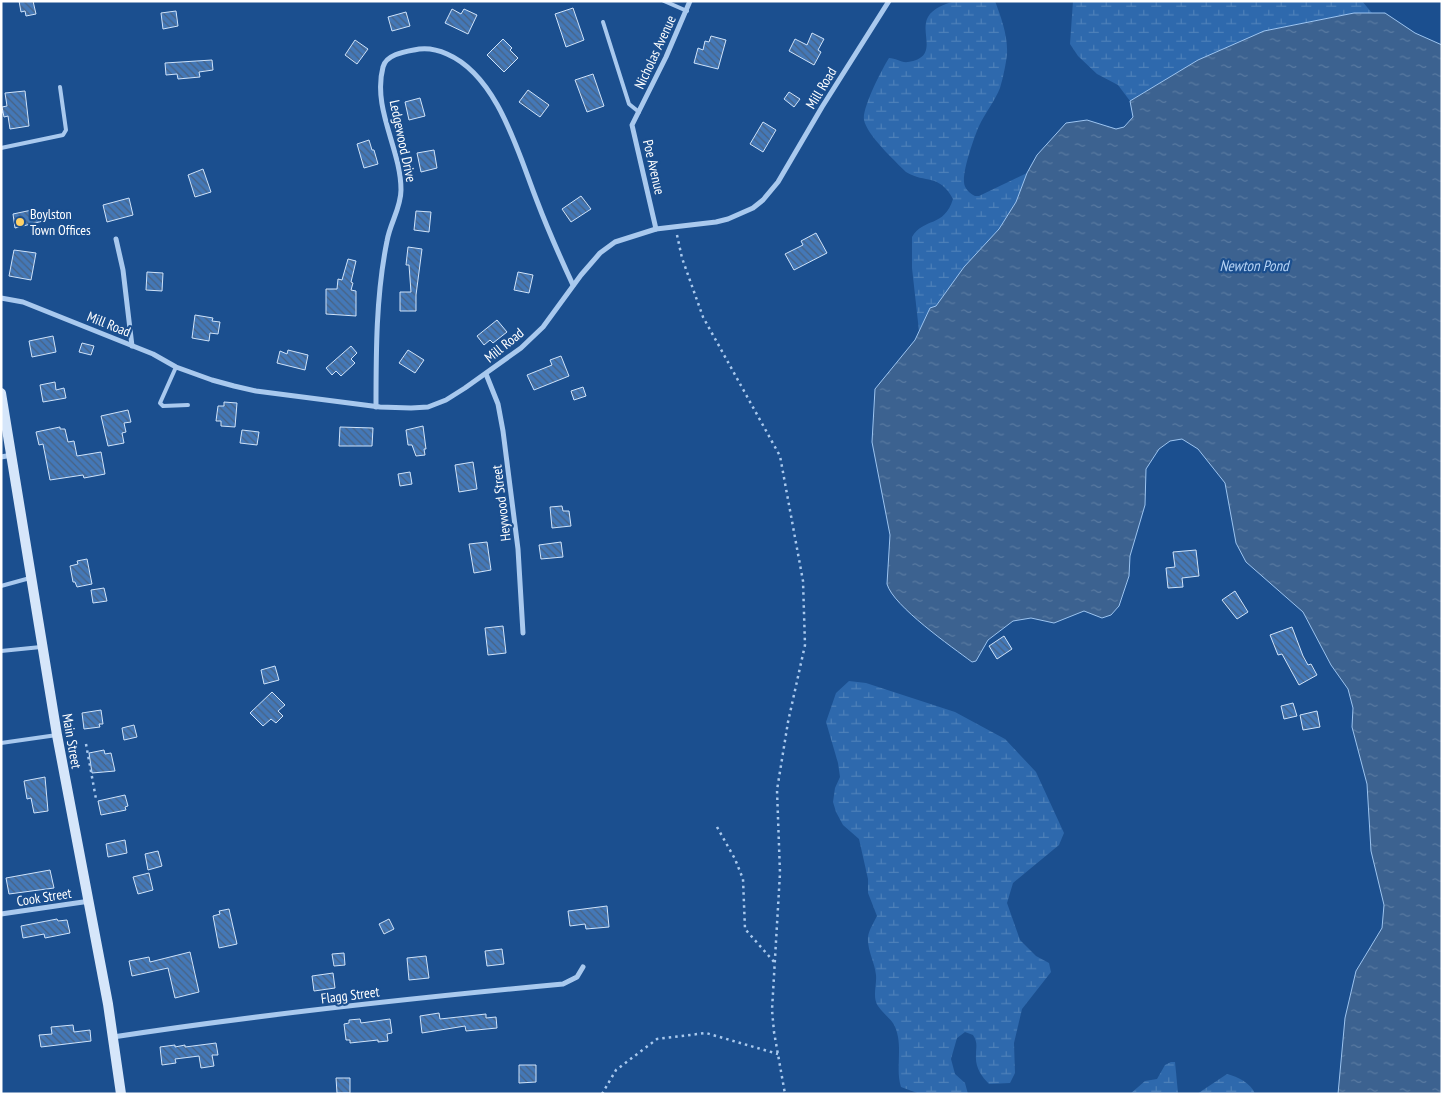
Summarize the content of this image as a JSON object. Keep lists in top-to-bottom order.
{
  "streets": {
    "main road": ["Main Street"],
    "street": [
      "Nicholas Avenue",
      "Mill Road",
      "Ledgewood Drive",
      "Poe Avenue",
      "Heywood Street",
      "Cook Street",
      "Flagg Street"
    ]
  },
  "crossings": [
    ["Nicholas Avenue", "Poe Avenue"],
    ["Mill Road", "Ledgewood Drive"],
    ["Mill Road", "Poe Avenue"],
    ["Mill Road", "Heywood Street"],
    ["Main Street", "Cook Street"],
    ["Main Street", "Flagg Street"]
  ],
  "water": ["Newton Pond"],
  "places": ["Boylston Town Offices"]
}
